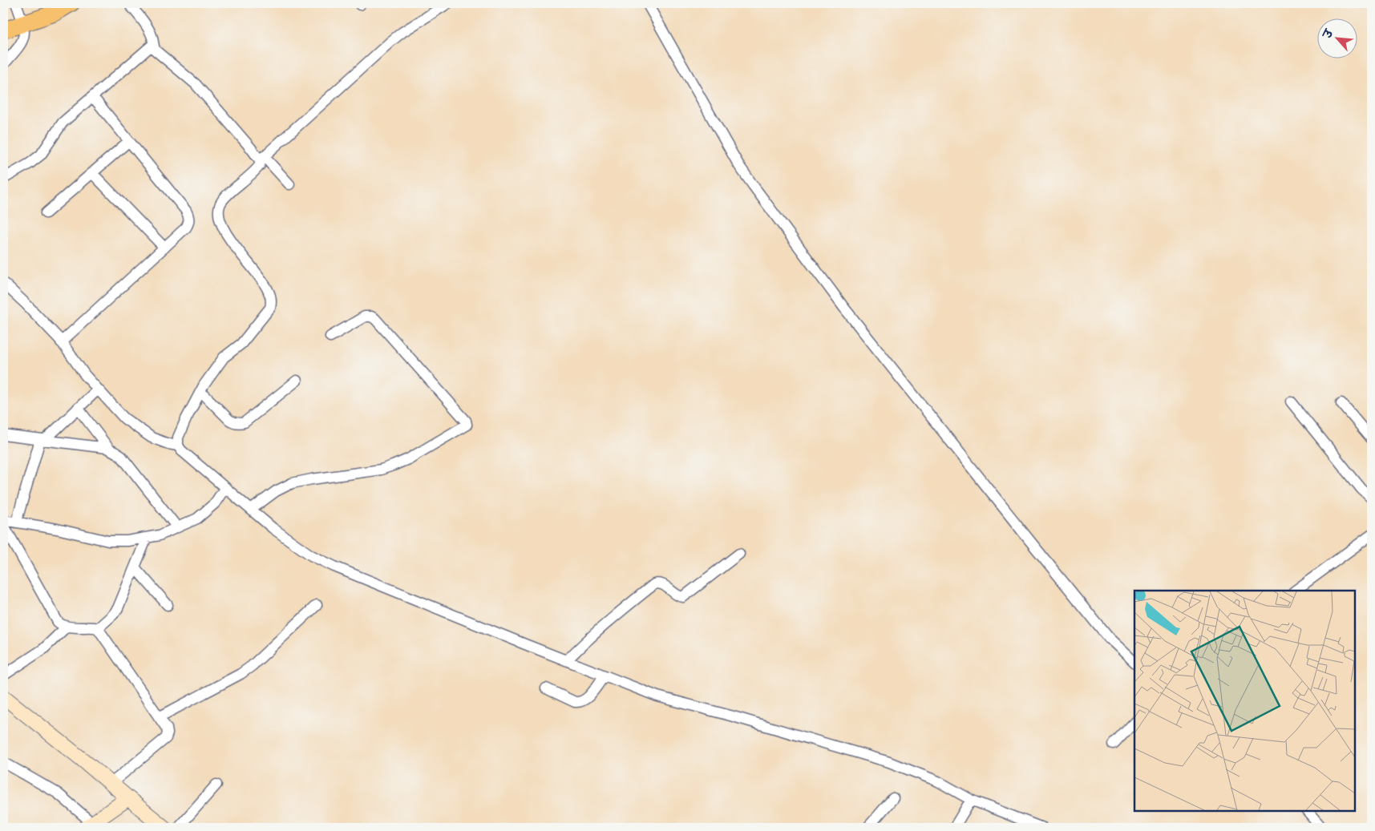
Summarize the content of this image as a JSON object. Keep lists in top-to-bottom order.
{
  "north": "top left"
}
